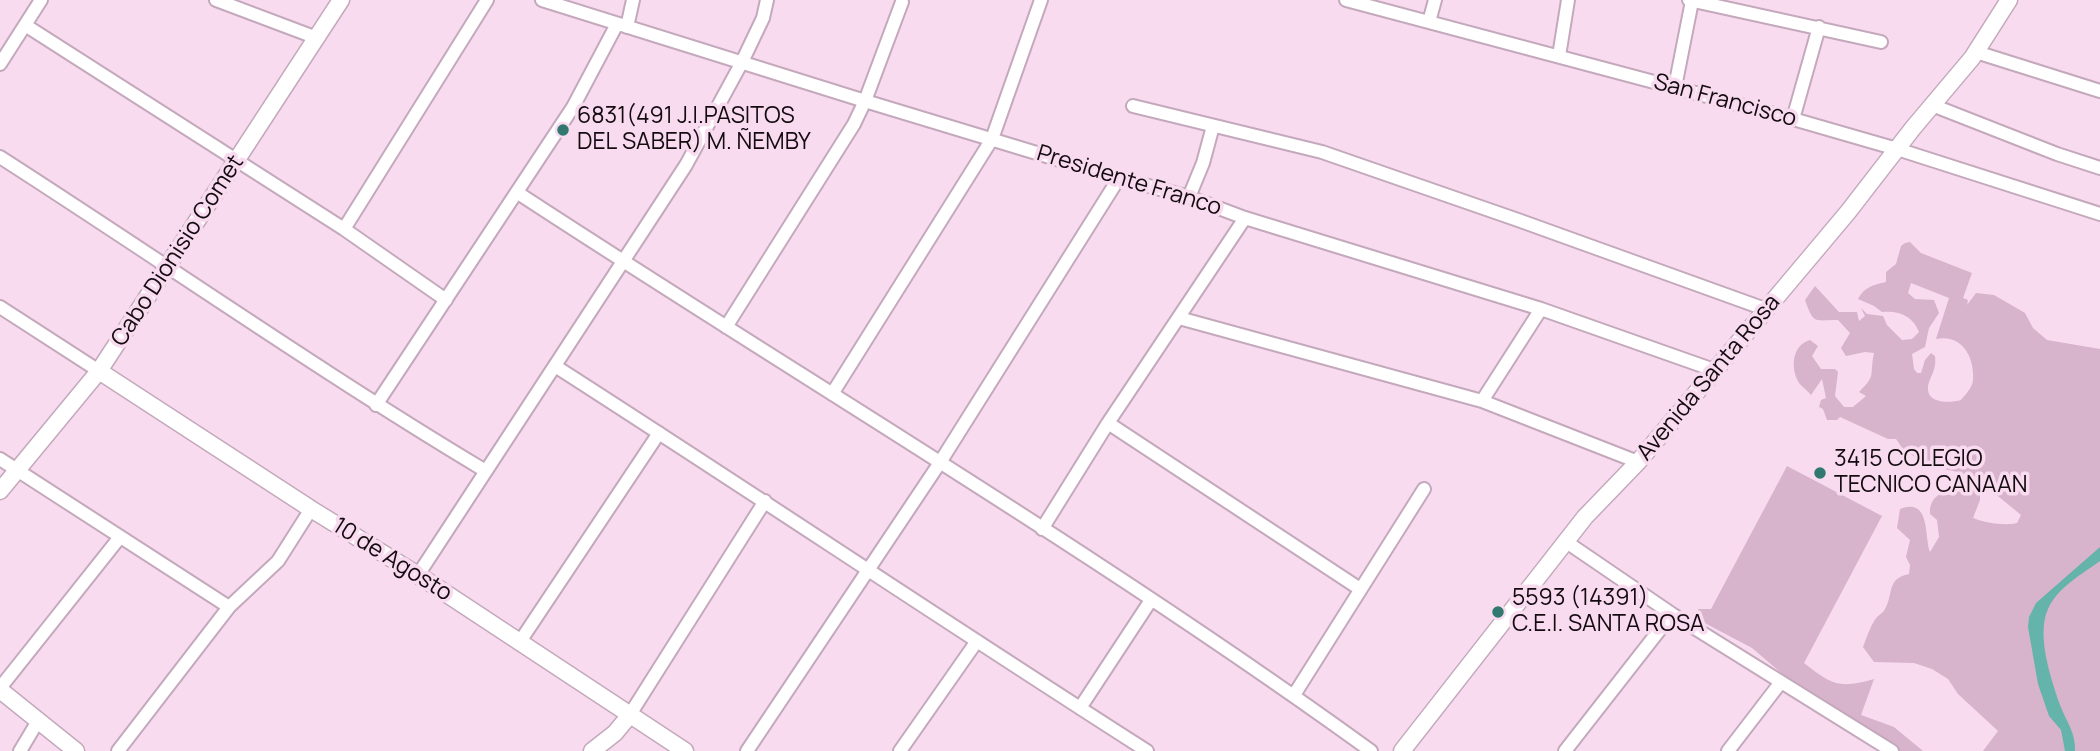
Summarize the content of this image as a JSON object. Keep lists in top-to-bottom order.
{
  "streets": {
    "street": [
      "San Francisco",
      "Presidente Franco",
      "Cabo Dionisio Comet",
      "Avenida Santa Rosa",
      "10 de Agosto"
    ]
  },
  "crossings": [
    ["San Francisco", "Avenida Santa Rosa"],
    ["Presidente Franco", "Avenida Santa Rosa"],
    ["Cabo Dionisio Comet", "10 de Agosto"]
  ],
  "places": ["6831(491 J.I.PASITOS DEL SABER) M. ÑEMBY", "3415 COLEGIO TECNICO CANAAN", "5593 (14391) C.E.I. SANTA ROSA"]
}
